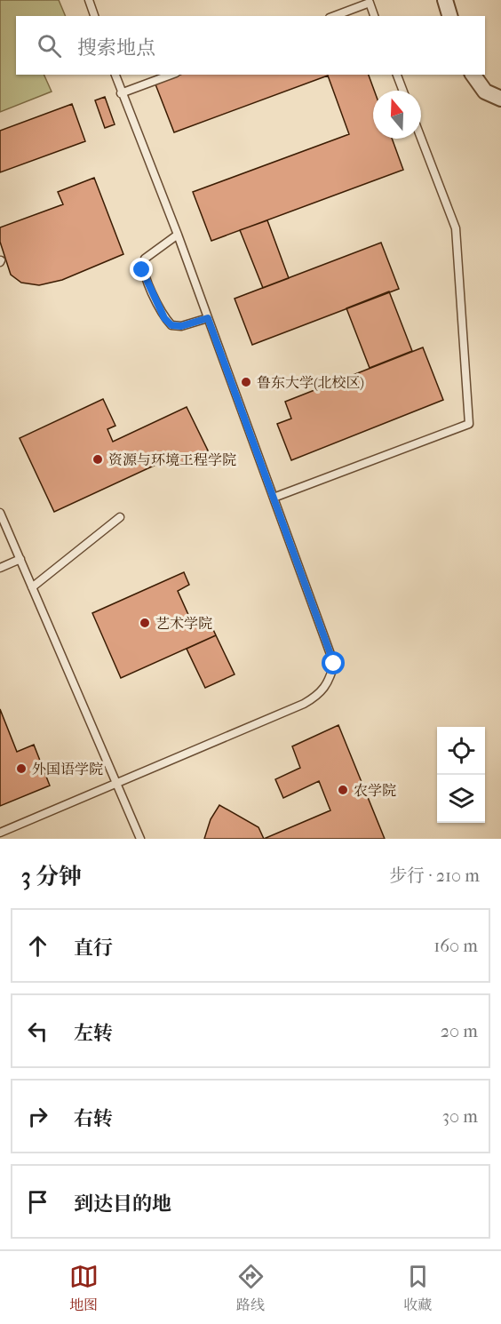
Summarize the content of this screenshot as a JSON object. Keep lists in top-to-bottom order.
{
  "places": [
    "鲁东大学(北校区)",
    "资源与环境工程学院",
    "艺术学院",
    "外国语学院",
    "农学院"
  ],
  "north": "top",
  "page": {
    "search": "搜索地点",
    "heading": ["3 分钟", "步行 · 210 m"],
    "list": [
      ["直行", "160 m"],
      ["左转", "20 m"],
      ["右转", "30 m"],
      "到达目的地"
    ],
    "nav": ["地图", "路线", "收藏"]
  }
}
